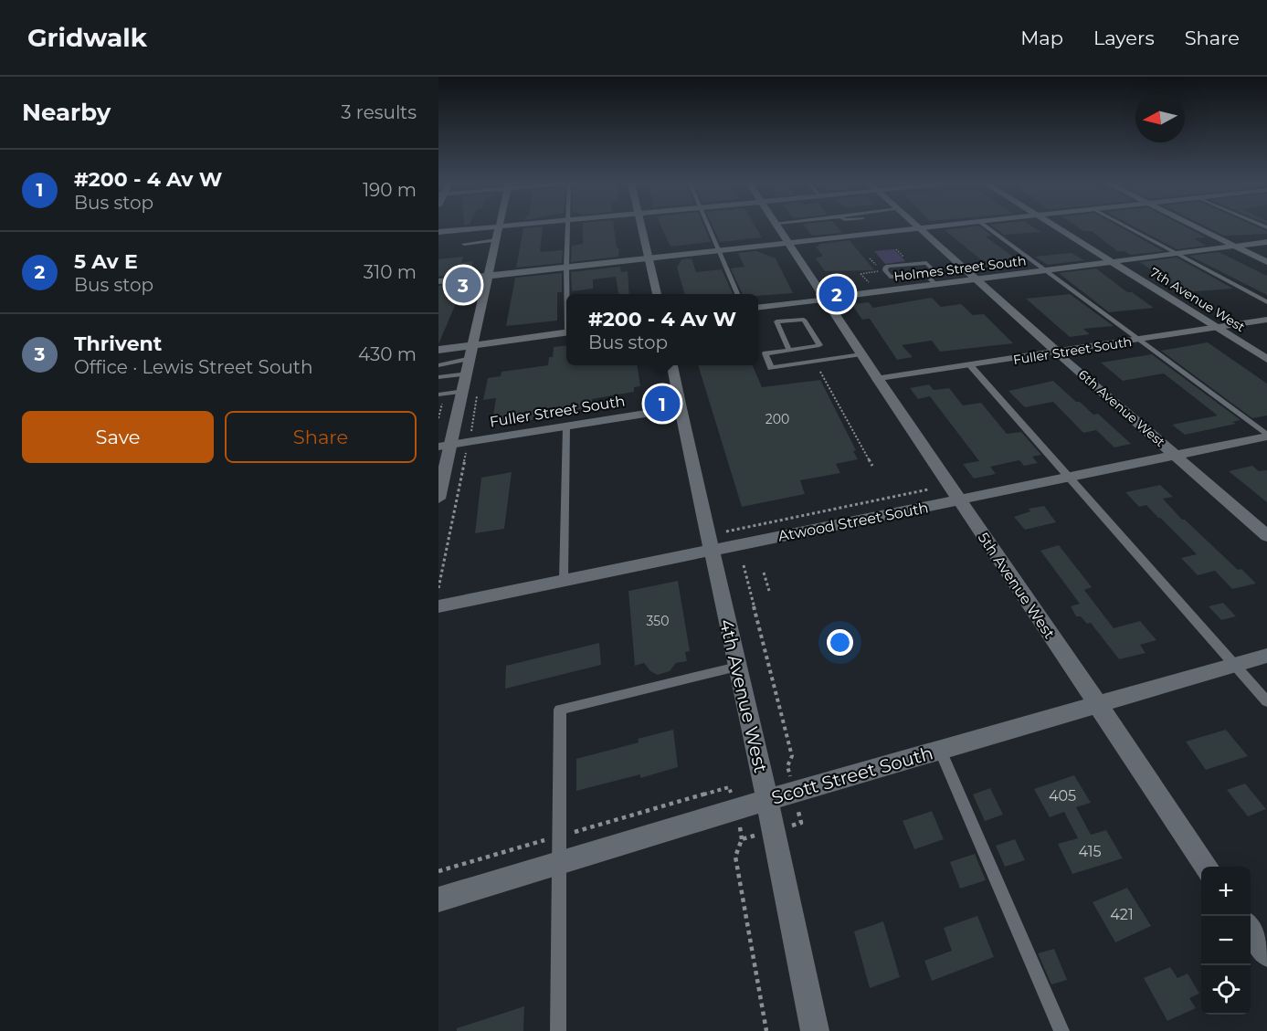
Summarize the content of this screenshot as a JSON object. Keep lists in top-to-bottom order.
{
  "streets": {
    "street": [
      "Holmes Street South",
      "7th Avenue West",
      "Fuller Street South",
      "6th Avenue West",
      "Atwood Street South",
      "5th Avenue West",
      "4th Avenue West",
      "Scott Street South"
    ]
  },
  "crossings": [
    ["Holmes Street South", "7th Avenue West"],
    ["Holmes Street South", "6th Avenue West"],
    ["Holmes Street South", "5th Avenue West"],
    ["7th Avenue West", "Fuller Street South"],
    ["Fuller Street South", "6th Avenue West"],
    ["Fuller Street South", "5th Avenue West"],
    ["Fuller Street South", "4th Avenue West"],
    ["6th Avenue West", "Atwood Street South"],
    ["Atwood Street South", "5th Avenue West"],
    ["Atwood Street South", "4th Avenue West"],
    ["5th Avenue West", "Scott Street South"],
    ["4th Avenue West", "Scott Street South"]
  ],
  "house_numbers": [
    "200",
    "350",
    "405",
    "415",
    "421"
  ],
  "north": "left",
  "page": {
    "header": "Gridwalk",
    "nav": ["Map", "Layers", "Share"],
    "heading": ["Nearby", "3 results"],
    "list": [
      {
        "mark": "1",
        "name": "#200 - 4 Av W",
        "note": "Bus stop",
        "value": "190 m"
      },
      {
        "mark": "2",
        "name": "5 Av E",
        "note": "Bus stop",
        "value": "310 m"
      },
      {
        "mark": "3",
        "name": "Thrivent",
        "note": "Office · Lewis Street South",
        "value": "430 m"
      }
    ],
    "pins": ["3", "2", "1"],
    "popup": ["#200 - 4 Av W", "Bus stop"],
    "buttons": ["Save", "Share"],
    "map_buttons": ["+", "−"]
  }
}
